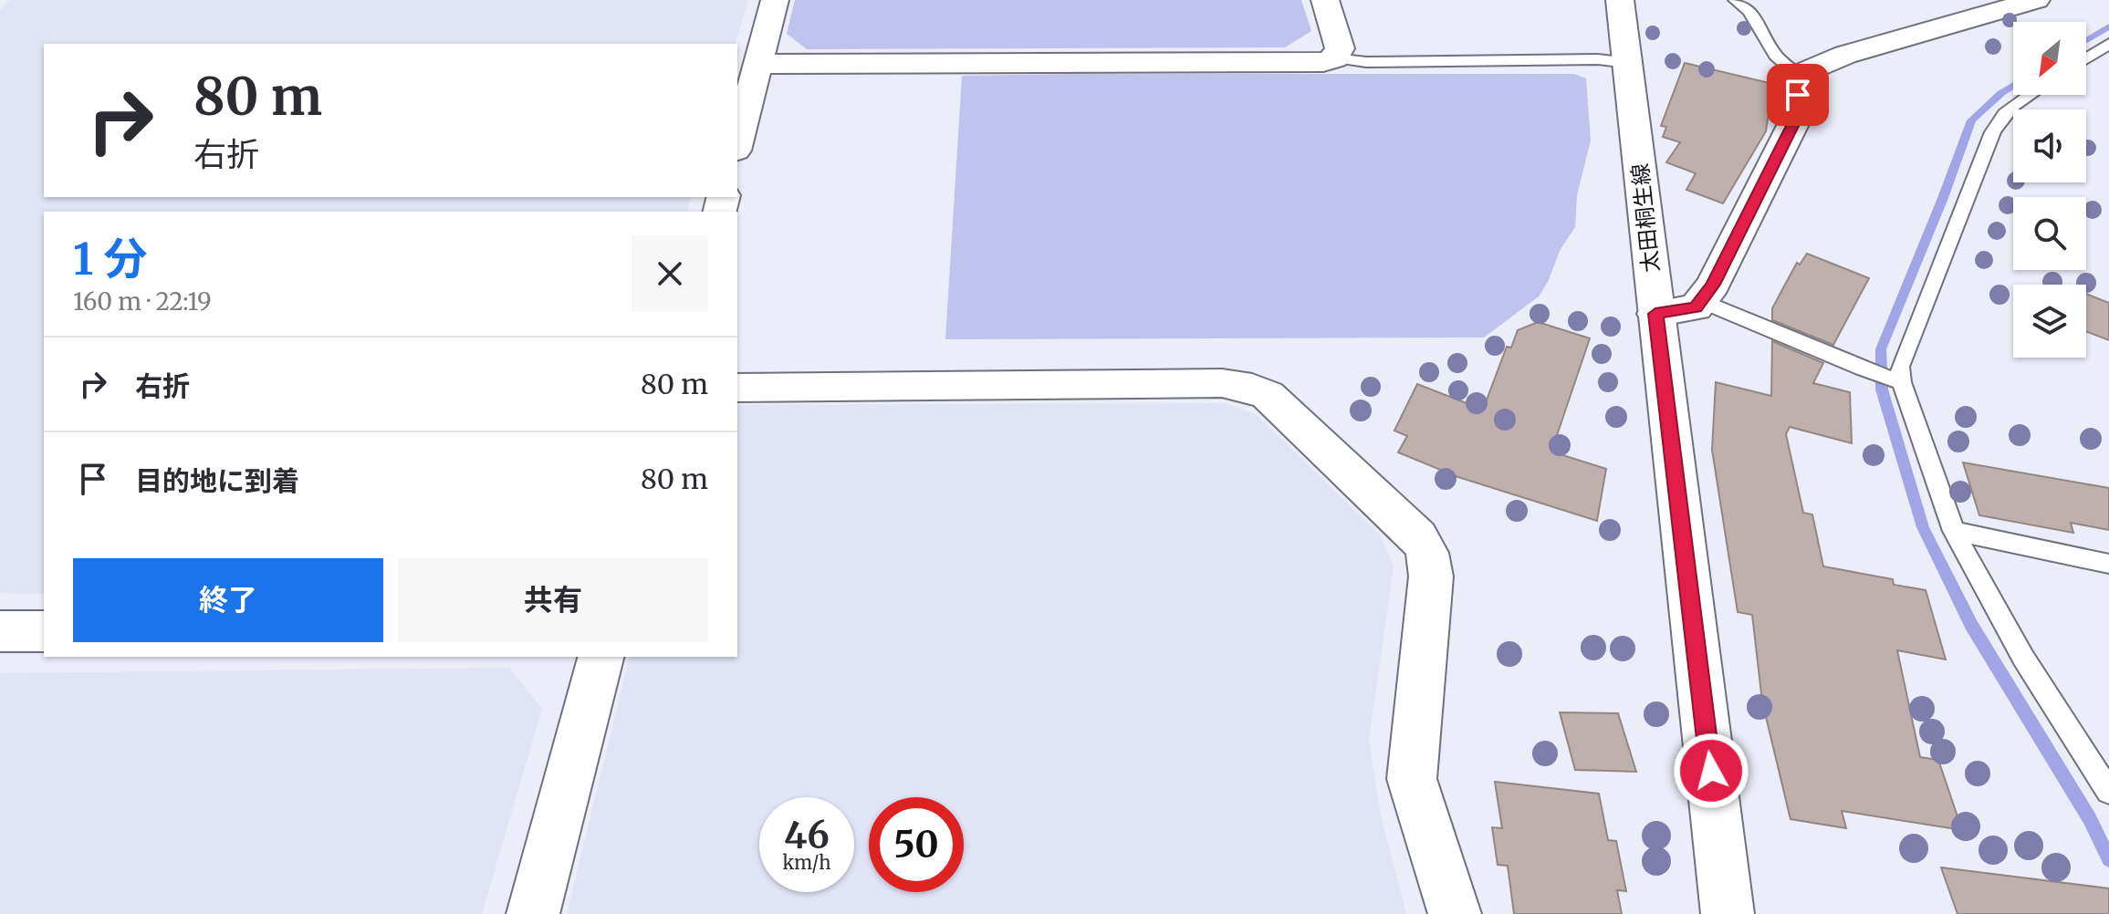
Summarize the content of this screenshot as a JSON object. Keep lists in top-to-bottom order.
{
  "streets": {
    "street": ["太田桐生線"]
  },
  "north": "bottom left",
  "page": {
    "turn": ["80 m", "右折"],
    "heading": ["1 分", "160 m · 22:19"],
    "list": [
      {
        "name": "右折",
        "value": "80 m"
      },
      {
        "name": "目的地に到着",
        "value": "80 m"
      }
    ],
    "buttons": ["終了", "共有"],
    "speed": "46 km/h",
    "limit": "50"
  }
}
